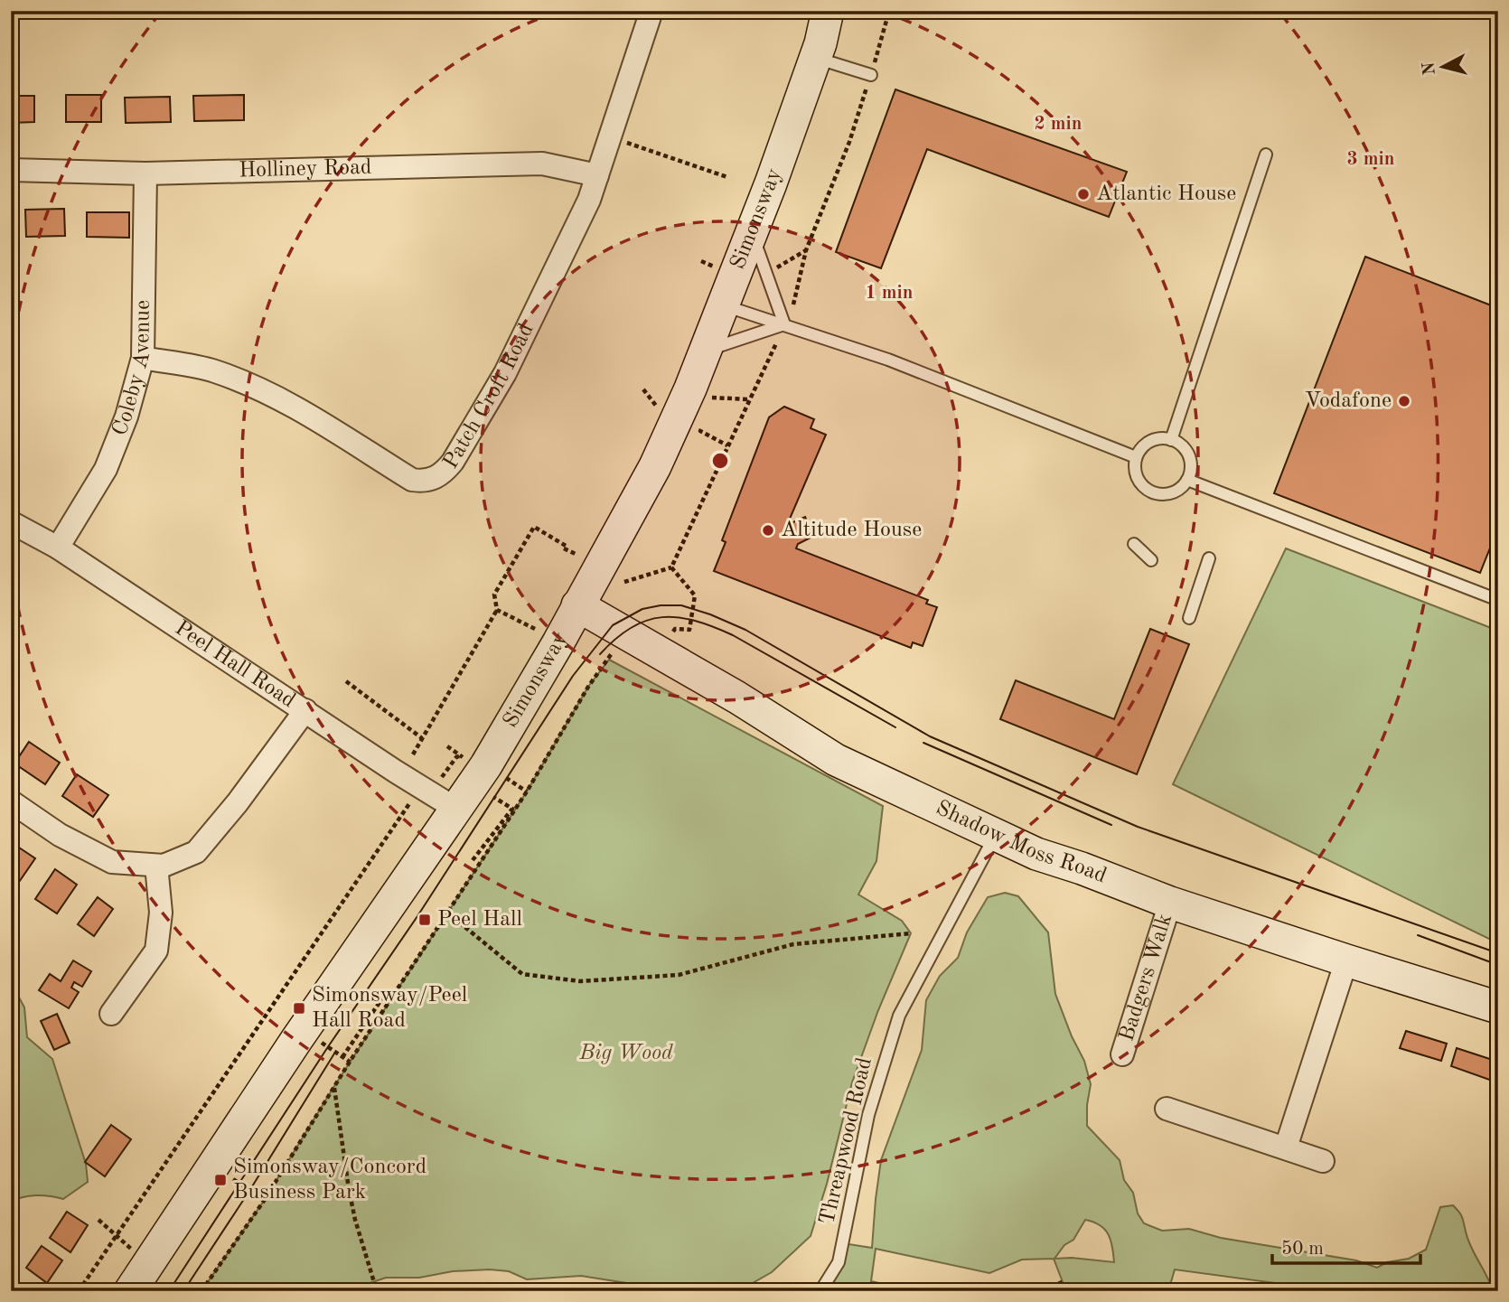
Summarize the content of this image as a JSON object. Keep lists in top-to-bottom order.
{
  "streets": {
    "street": [
      "Holliney Road",
      "Simonsway",
      "Coleby Avenue",
      "Patch Croft Road",
      "Peel Hall Road",
      "Shadow Moss Road",
      "Badgers Walk"
    ],
    "lane": ["Threapwood Road"]
  },
  "crossings": [
    ["Holliney Road", "Coleby Avenue"],
    ["Holliney Road", "Patch Croft Road"],
    ["Simonsway", "Peel Hall Road"],
    ["Simonsway", "Shadow Moss Road"],
    ["Coleby Avenue", "Patch Croft Road"],
    ["Coleby Avenue", "Peel Hall Road"],
    ["Shadow Moss Road", "Badgers Walk"],
    ["Shadow Moss Road", "Threapwood Road"]
  ],
  "parks": ["Big Wood"],
  "places": {
    "other": ["Atlantic House", "Vodafone", "Altitude House"],
    "transit": ["Peel Hall", "Simonsway/Peel Hall Road", "Simonsway/Concord Business Park"]
  },
  "scale_bar": "50 m",
  "north": "left",
  "rings": ["2 min", "3 min", "1 min"]
}
